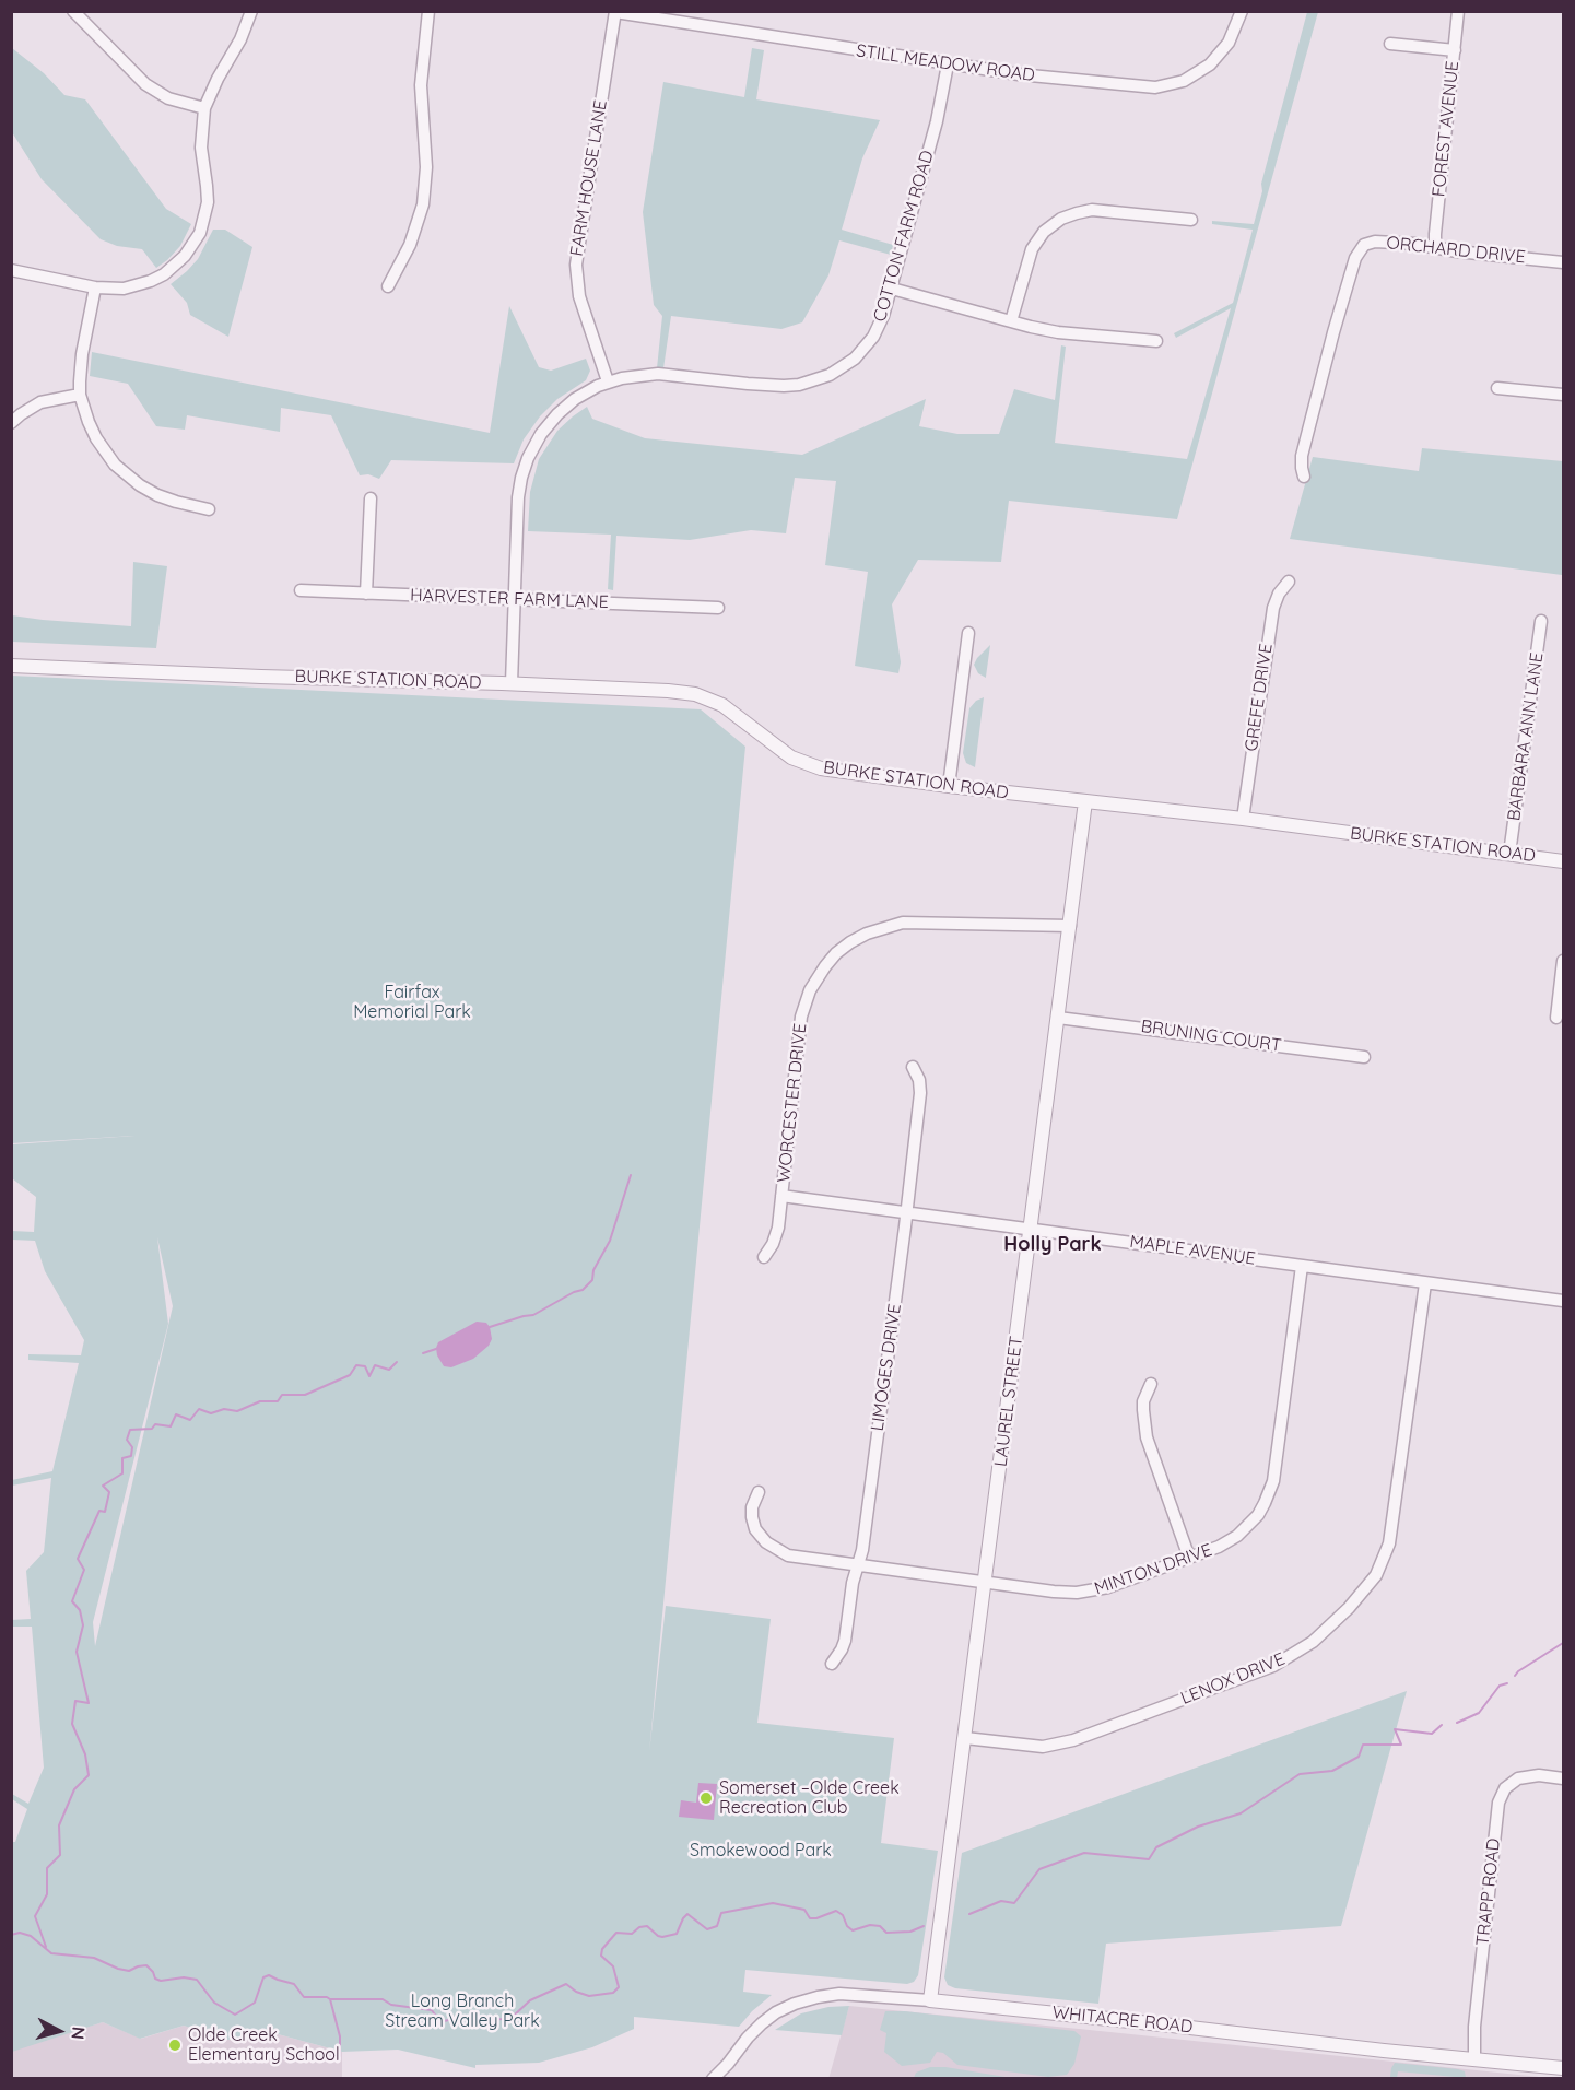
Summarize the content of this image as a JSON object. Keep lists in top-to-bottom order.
{
  "streets": {
    "street": [
      "STILL MEADOW ROAD",
      "FOREST AVENUE",
      "FARM HOUSE LANE",
      "COTTON FARM ROAD",
      "ORCHARD DRIVE",
      "HARVESTER FARM LANE",
      "BURKE STATION ROAD",
      "GREFE DRIVE",
      "BARBARA ANN LANE",
      "BRUNING COURT",
      "WORCESTER DRIVE",
      "MAPLE AVENUE",
      "LIMOGES DRIVE",
      "LAUREL STREET",
      "MINTON DRIVE",
      "LENOX DRIVE",
      "TRAPP ROAD",
      "WHITACRE ROAD"
    ]
  },
  "crossings": [
    ["STILL MEADOW ROAD", "FARM HOUSE LANE"],
    ["STILL MEADOW ROAD", "COTTON FARM ROAD"],
    ["FOREST AVENUE", "ORCHARD DRIVE"],
    ["FARM HOUSE LANE", "COTTON FARM ROAD"],
    ["COTTON FARM ROAD", "HARVESTER FARM LANE"],
    ["COTTON FARM ROAD", "BURKE STATION ROAD"],
    ["BURKE STATION ROAD", "GREFE DRIVE"],
    ["BURKE STATION ROAD", "BARBARA ANN LANE"],
    ["BURKE STATION ROAD", "LAUREL STREET"],
    ["BRUNING COURT", "LAUREL STREET"],
    ["WORCESTER DRIVE", "MAPLE AVENUE"],
    ["WORCESTER DRIVE", "LAUREL STREET"],
    ["MAPLE AVENUE", "LIMOGES DRIVE"],
    ["MAPLE AVENUE", "LAUREL STREET"],
    ["MAPLE AVENUE", "MINTON DRIVE"],
    ["MAPLE AVENUE", "LENOX DRIVE"],
    ["LIMOGES DRIVE", "MINTON DRIVE"],
    ["LAUREL STREET", "MINTON DRIVE"],
    ["LAUREL STREET", "LENOX DRIVE"],
    ["LAUREL STREET", "WHITACRE ROAD"],
    ["TRAPP ROAD", "WHITACRE ROAD"]
  ],
  "districts": ["Holly Park"],
  "parks": ["Fairfax Memorial Park", "Smokewood Park", "Long Branch Stream Valley Park"],
  "places": ["Somerset –Olde Creek Recreation Club", "Olde Creek Elementary School"],
  "north": "right"
}
